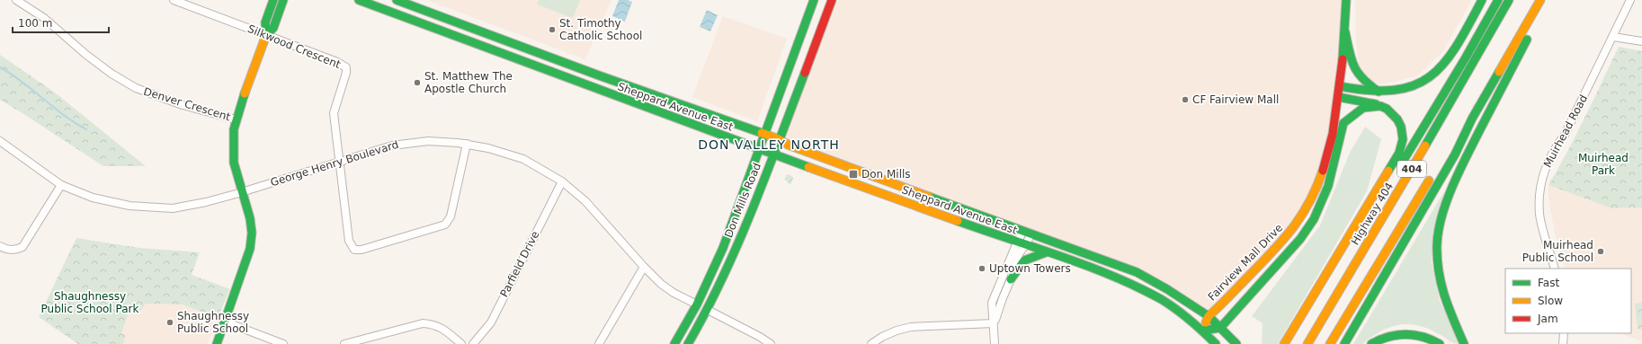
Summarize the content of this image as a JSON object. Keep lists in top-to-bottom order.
{
  "streets": {
    "main road": [
      "Sheppard Avenue East",
      "404",
      "Don Mills Road",
      "Highway 404",
      "Fairview Mall Drive"
    ],
    "street": [
      "Silkwood Crescent",
      "Denver Crescent",
      "Muirhead Road",
      "George Henry Boulevard",
      "Parfield Drive"
    ]
  },
  "crossings": [
    ["Silkwood Crescent", "George Henry Boulevard"],
    ["Sheppard Avenue East", "Don Mills Road"],
    ["Sheppard Avenue East", "Fairview Mall Drive"],
    ["George Henry Boulevard", "Don Mills Road"],
    ["George Henry Boulevard", "Parfield Drive"]
  ],
  "districts": ["DON VALLEY NORTH"],
  "parks": ["Muirhead Park", "Shaughnessy Public School Park"],
  "places": {
    "other": [
      "St. Timothy Catholic School",
      "St. Matthew The Apostle Church",
      "CF Fairview Mall",
      "Muirhead Public School",
      "Uptown Towers",
      "Shaughnessy Public School"
    ],
    "transit": ["Don Mills"]
  },
  "legend": ["Fast", "Slow", "Jam"],
  "scale_bar": "100 m"
}
